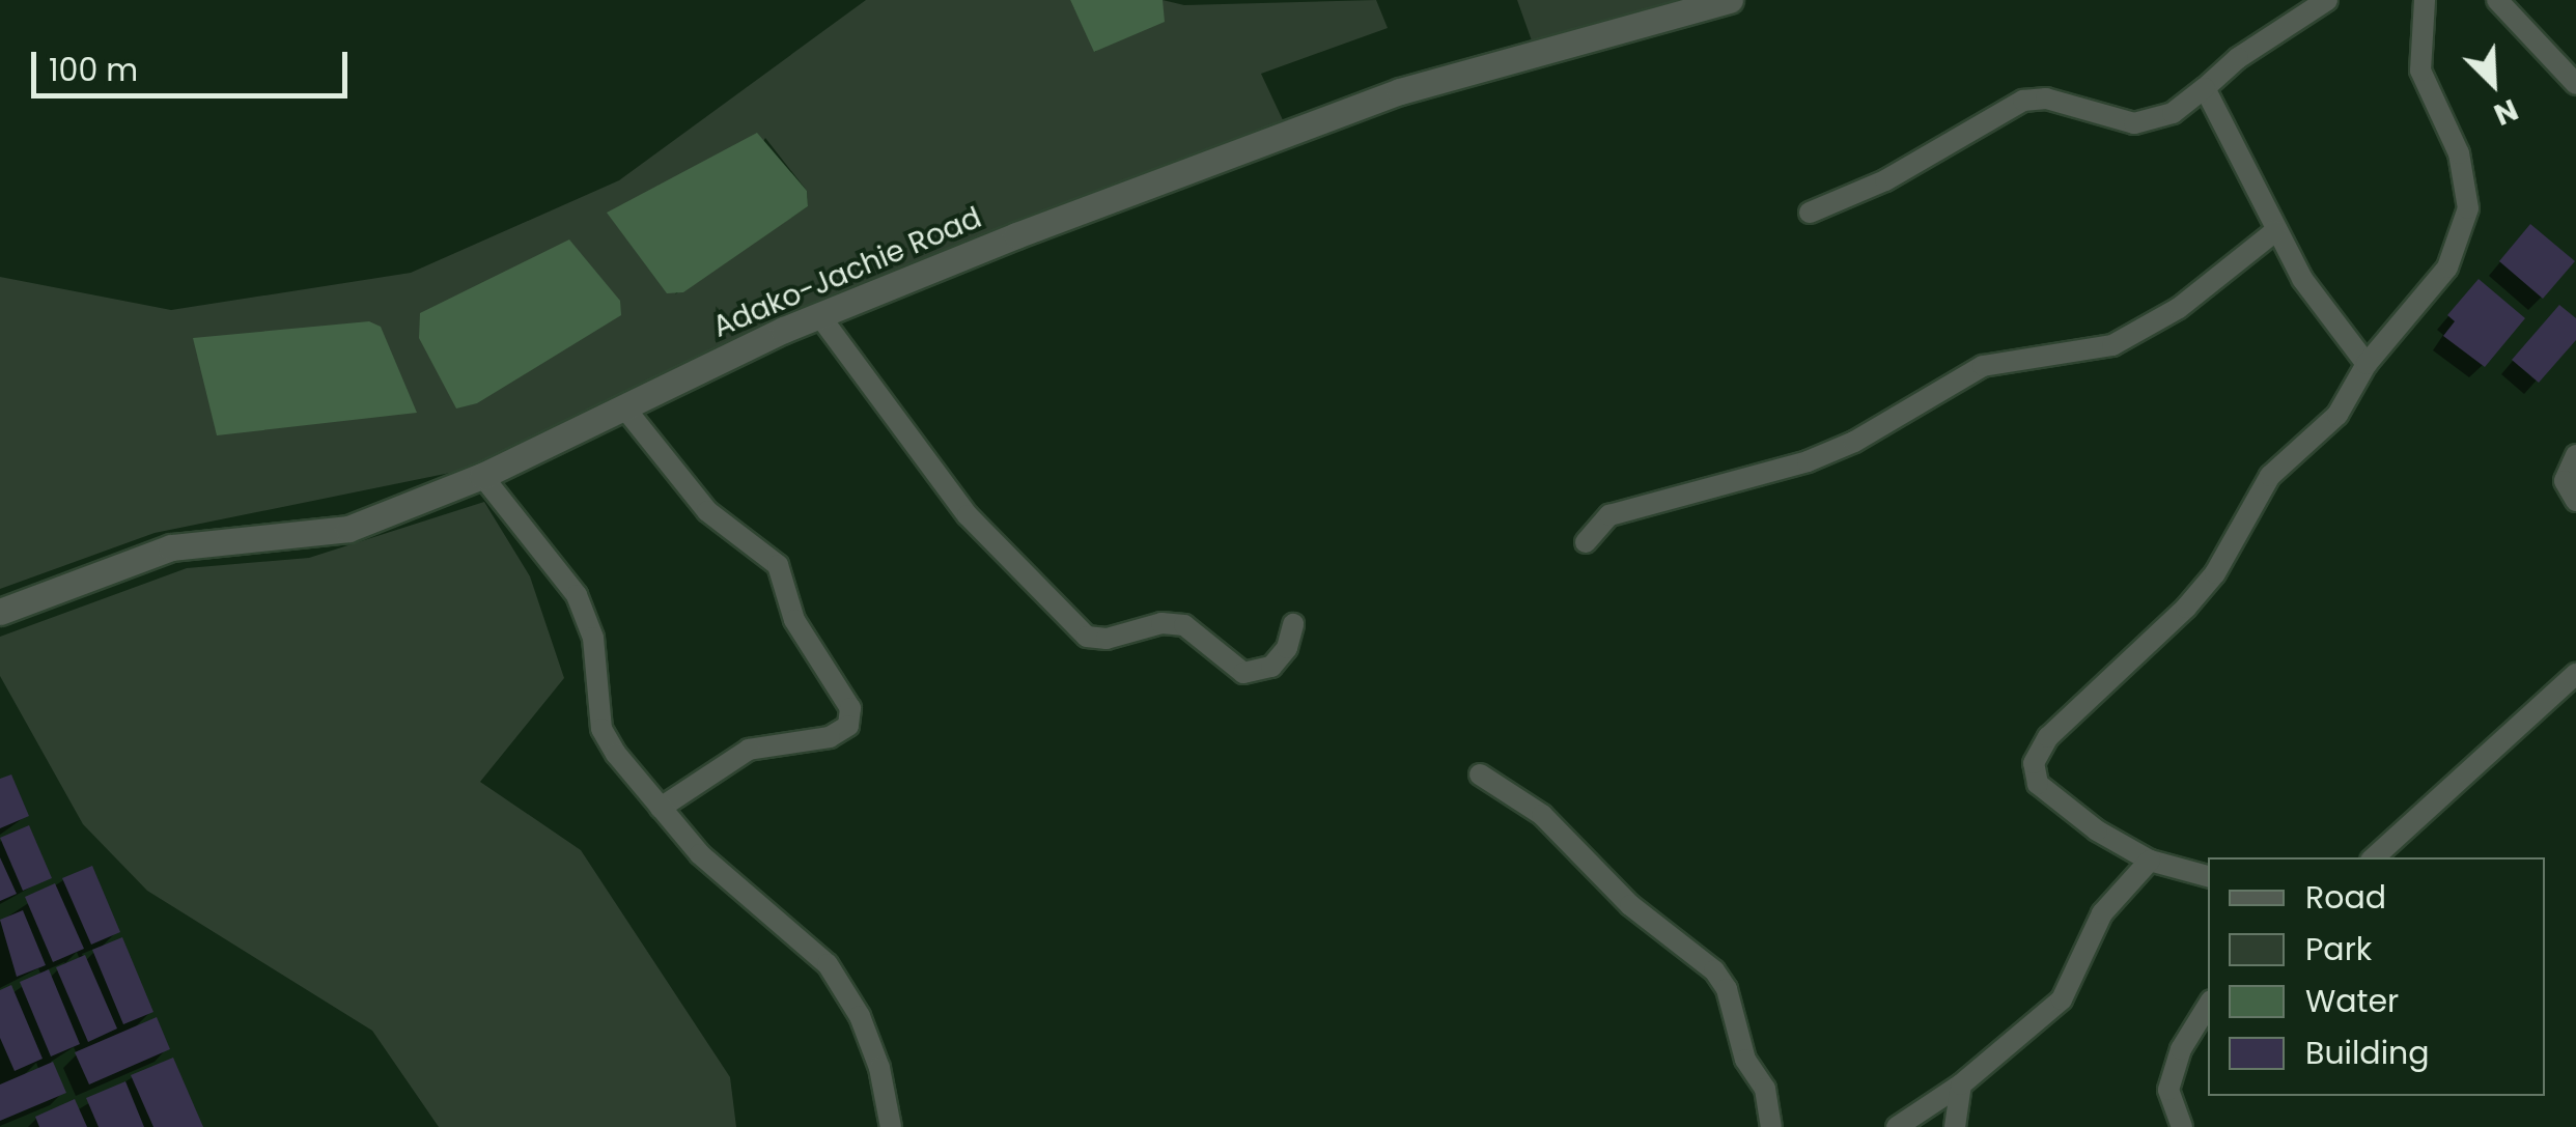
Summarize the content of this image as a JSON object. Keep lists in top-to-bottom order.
{
  "streets": {
    "street": ["Adako-Jachie Road"]
  },
  "legend": [
    "Road",
    "Park",
    "Water",
    "Building"
  ],
  "scale_bar": "100 m",
  "north": "bottom right"
}
